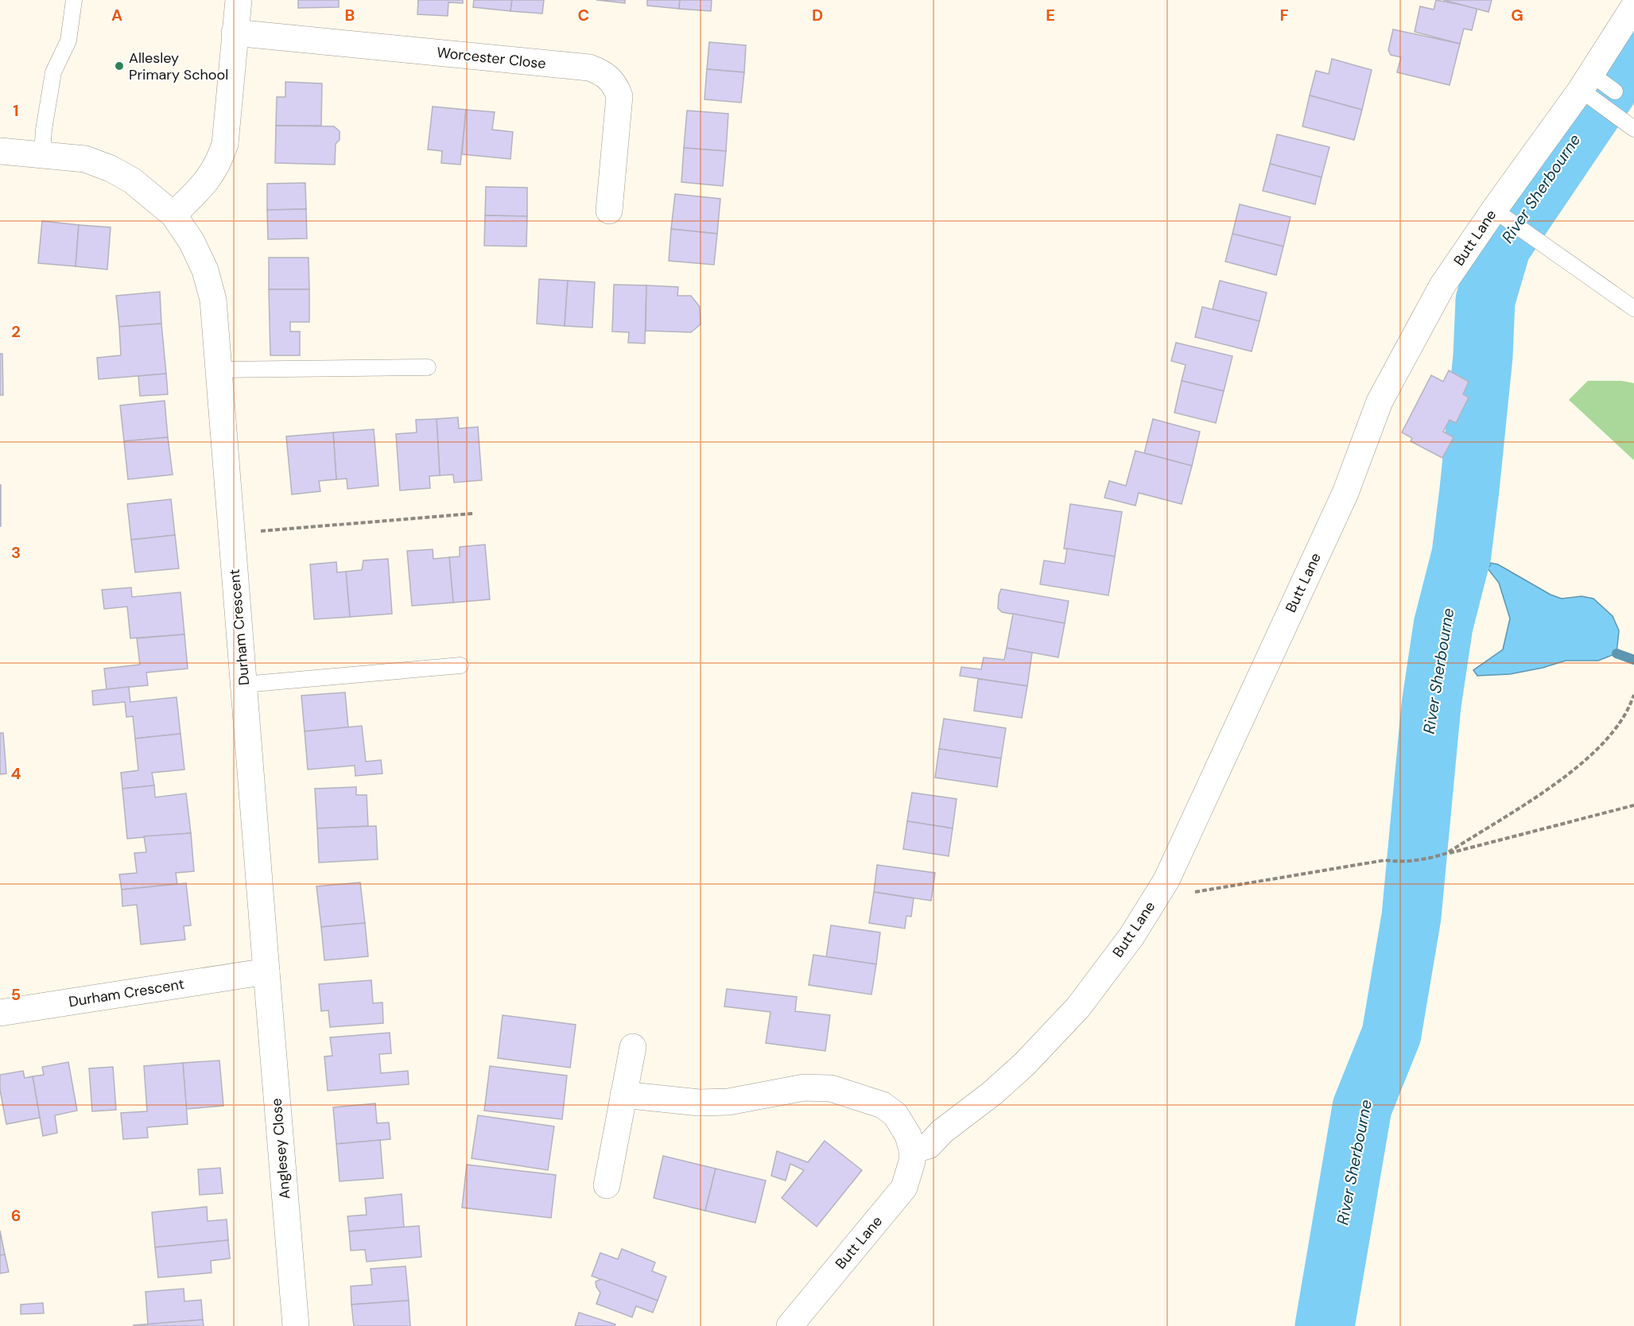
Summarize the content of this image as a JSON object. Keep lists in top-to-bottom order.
{
  "streets": {
    "street": [
      "Worcester Close",
      "Butt Lane",
      "Durham Crescent",
      "Anglesey Close"
    ]
  },
  "crossings": [
    ["Durham Crescent", "Anglesey Close"]
  ],
  "water": ["River Sherbourne"],
  "places": ["Allesley Primary School"],
  "grid": {
    "columns": [
      "A",
      "B",
      "C",
      "D",
      "E",
      "F",
      "G"
    ],
    "rows": [
      "1",
      "2",
      "3",
      "4",
      "5",
      "6"
    ]
  }
}
